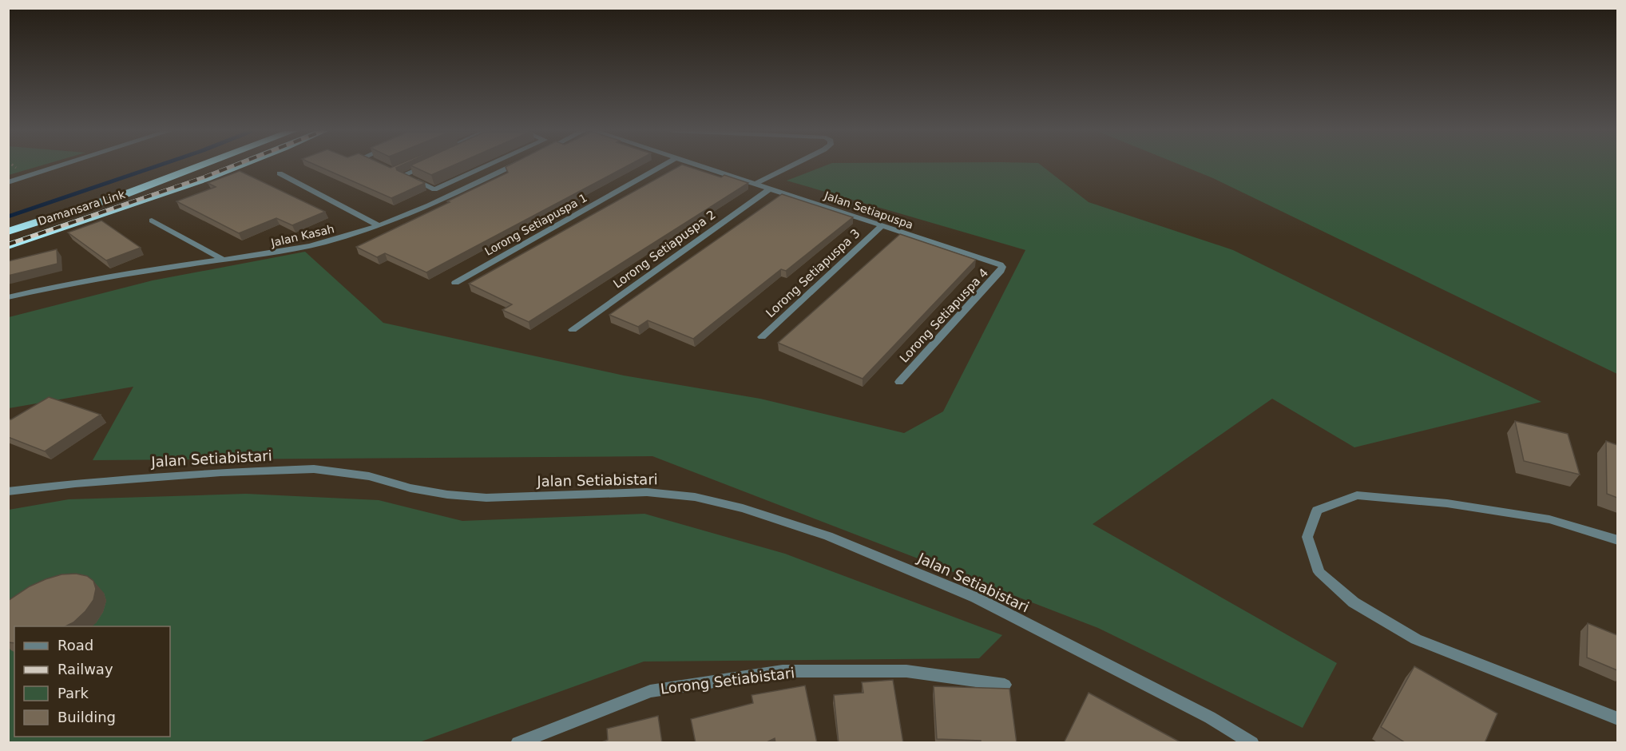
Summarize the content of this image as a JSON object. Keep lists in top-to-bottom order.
{
  "streets": {
    "highway": ["Damansara Link"],
    "street": [
      "Jalan Setiapuspa",
      "Lorong Setiapuspa 1",
      "Jalan Kasah",
      "Lorong Setiapuspa 2",
      "Lorong Setiapuspa 3",
      "Lorong Setiapuspa 4",
      "Jalan Setiabistari",
      "Lorong Setiabistari"
    ]
  },
  "crossings": [
    ["Jalan Setiapuspa", "Lorong Setiapuspa 2"],
    ["Jalan Setiapuspa", "Lorong Setiapuspa 3"],
    ["Jalan Setiapuspa", "Lorong Setiapuspa 4"]
  ],
  "legend": [
    "Road",
    "Railway",
    "Park",
    "Building"
  ]
}
